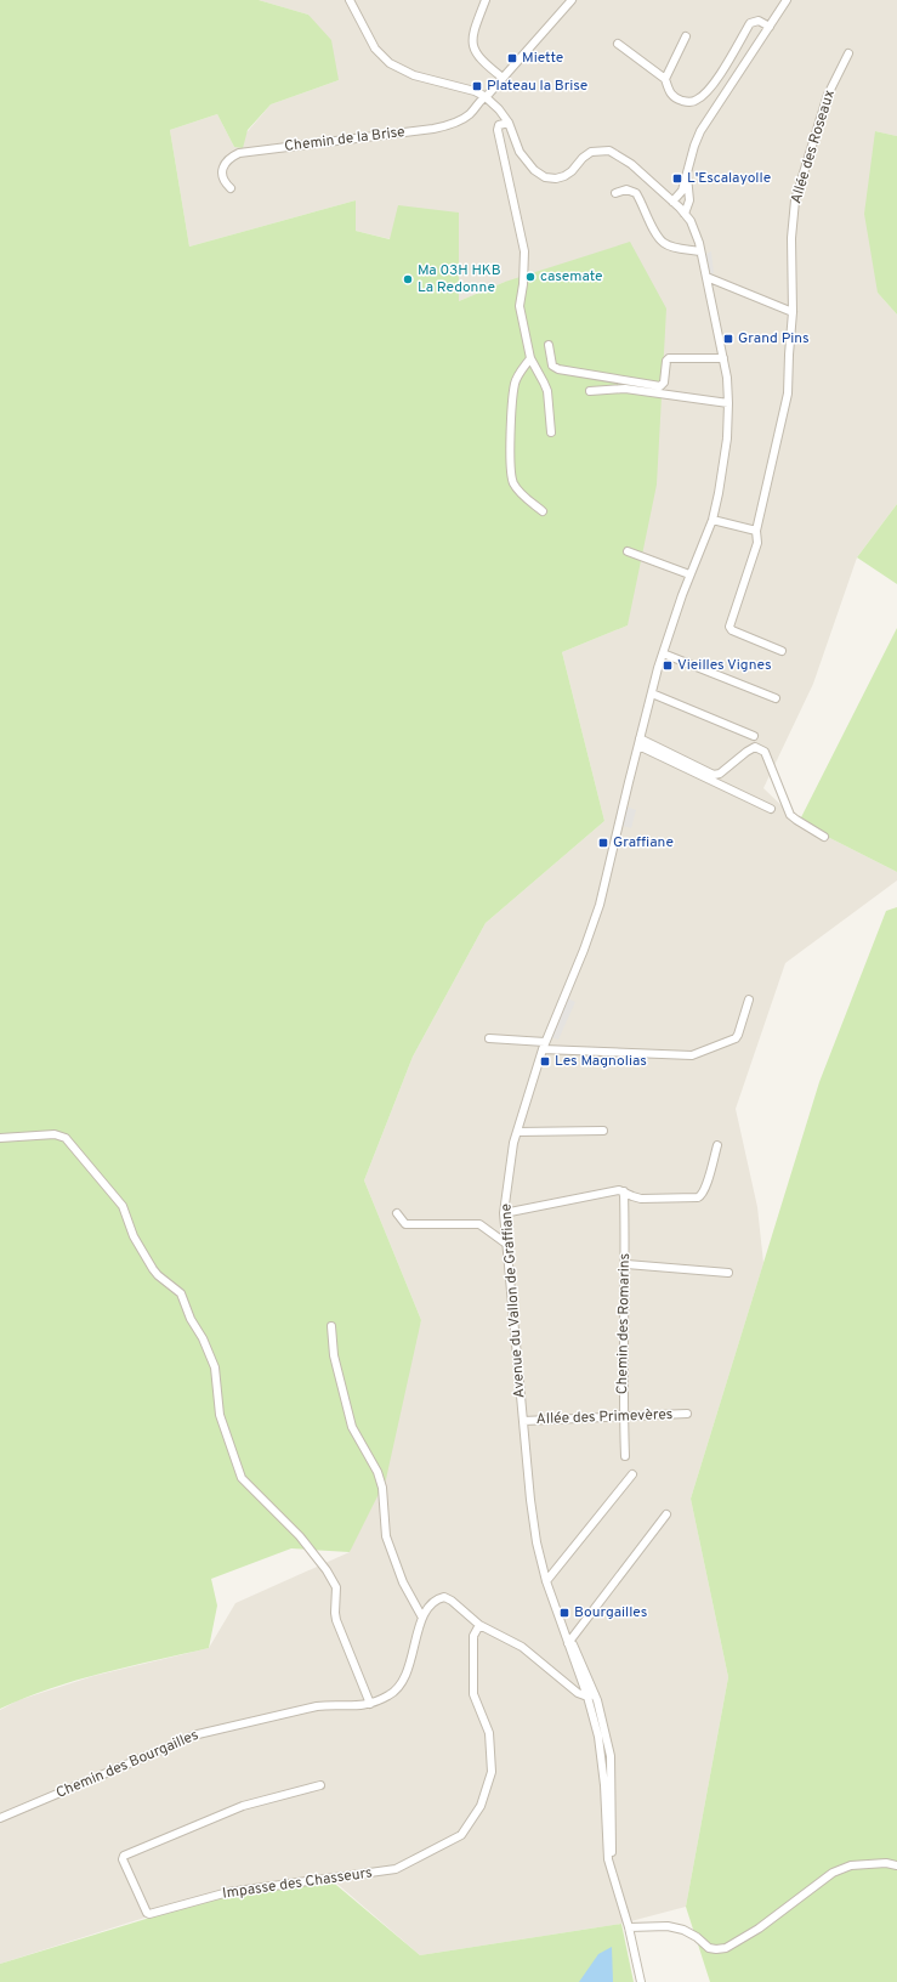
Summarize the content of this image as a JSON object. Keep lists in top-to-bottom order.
{
  "streets": {
    "street": [
      "Chemin de la Brise",
      "Allée des Roseaux",
      "Avenue du Vallon de Graffiane",
      "Chemin des Romarins",
      "Allée des Primevères",
      "Chemin des Bourgailles",
      "Impasse des Chasseurs"
    ]
  },
  "crossings": [
    ["Chemin de la Brise", "Avenue du Vallon de Graffiane"],
    ["Avenue du Vallon de Graffiane", "Allée des Primevères"],
    ["Avenue du Vallon de Graffiane", "Chemin des Bourgailles"],
    ["Chemin des Romarins", "Allée des Primevères"],
    ["Chemin des Bourgailles", "Impasse des Chasseurs"]
  ],
  "places": {
    "transit": [
      "Miette",
      "Plateau la Brise",
      "L'Escalayolle",
      "Grand Pins",
      "Vieilles Vignes",
      "Graffiane",
      "Les Magnolias",
      "Bourgailles"
    ],
    "other": ["casemate", "Ma 03H HKB La Redonne"]
  }
}
